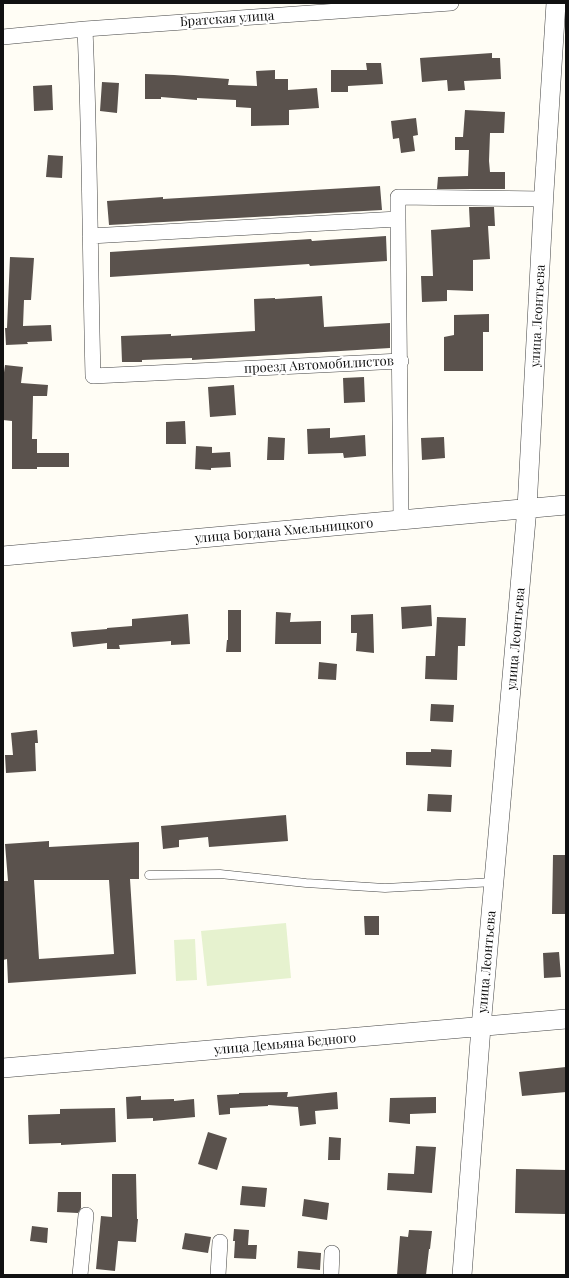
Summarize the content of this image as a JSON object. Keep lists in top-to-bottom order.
{
  "streets": {
    "street": [
      "Братская улица",
      "улица Леонтьева",
      "проезд Автомобилистов",
      "улица Богдана Хмельницкого",
      "улица Демьяна Бедного"
    ]
  },
  "crossings": [
    ["улица Леонтьева", "проезд Автомобилистов"],
    ["улица Леонтьева", "улица Богдана Хмельницкого"],
    ["улица Леонтьева", "улица Демьяна Бедного"]
  ]
}
